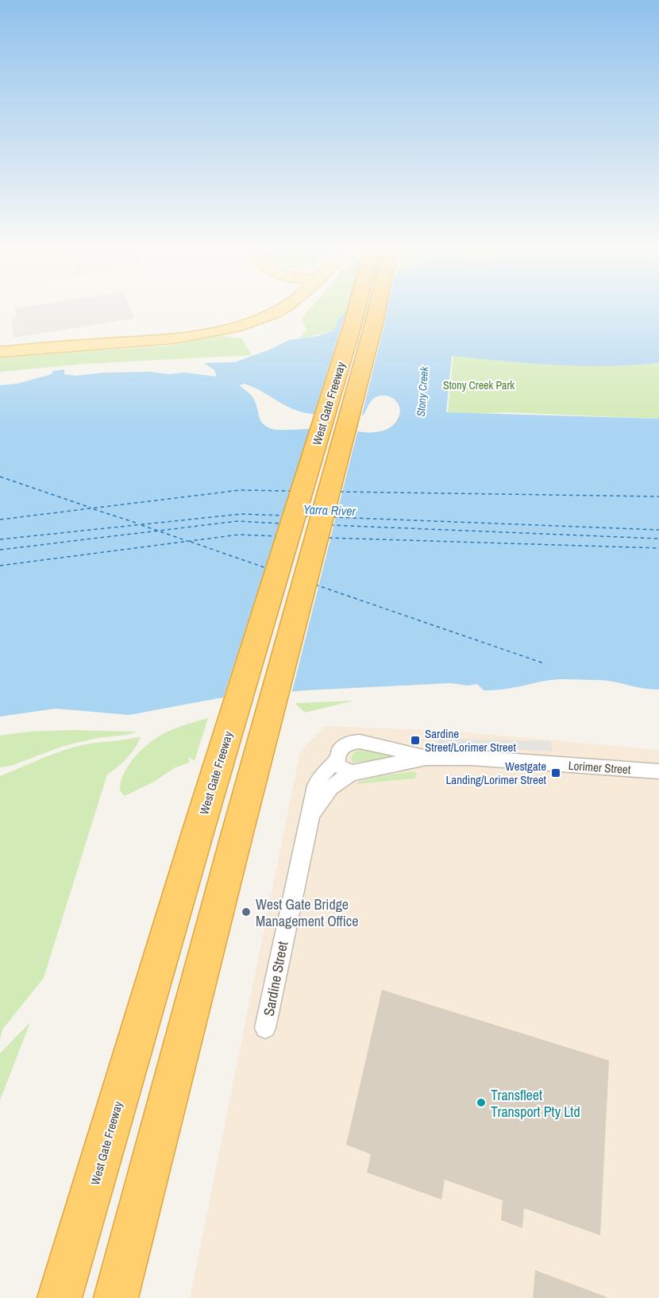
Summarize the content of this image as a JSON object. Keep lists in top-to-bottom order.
{
  "streets": {
    "highway": ["West Gate Freeway"],
    "street": ["Lorimer Street", "Sardine Street"]
  },
  "crossings": [
    ["Lorimer Street", "Sardine Street"]
  ],
  "water": ["Stony Creek", "Yarra River"],
  "parks": ["Stony Creek Park"],
  "places": {
    "transit": ["Sardine Street/Lorimer Street", "Westgate Landing/Lorimer Street"],
    "other": ["West Gate Bridge Management Office", "Transfleet Transport Pty Ltd"]
  }
}
